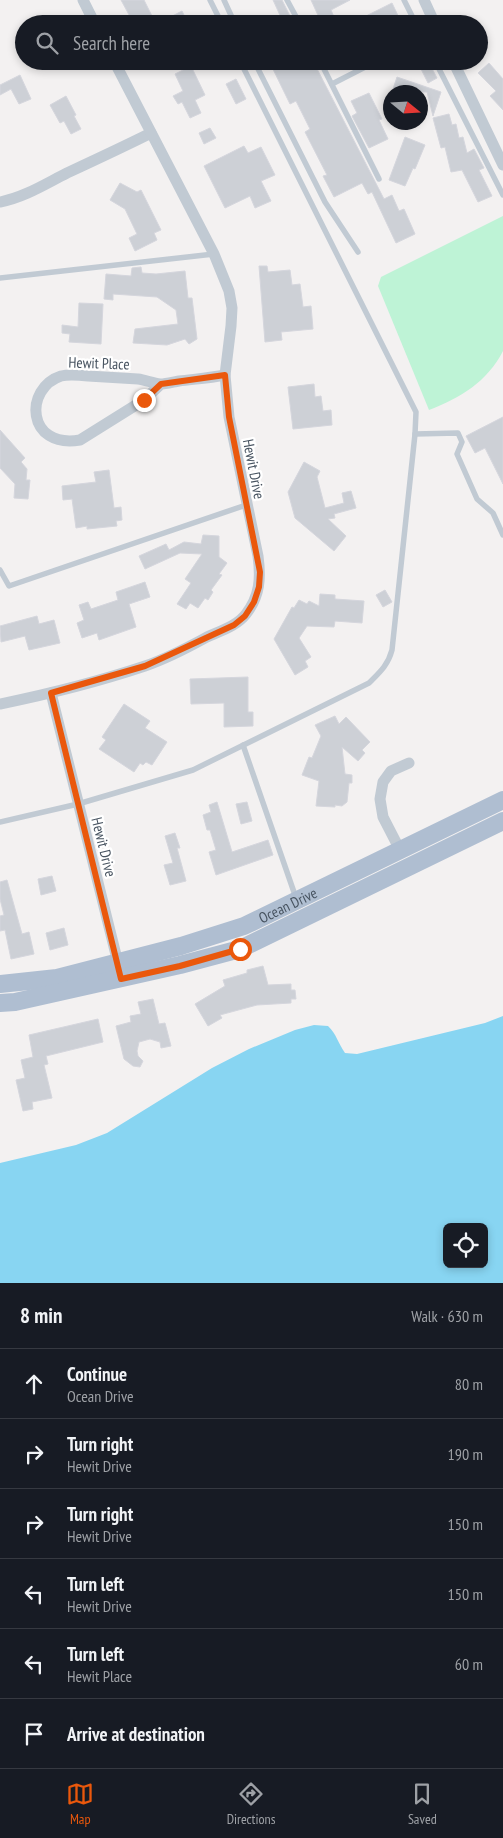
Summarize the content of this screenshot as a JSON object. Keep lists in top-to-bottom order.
{
  "streets": {
    "main road": ["Ocean Drive"],
    "street": ["Hewit Place", "Hewit Drive"]
  },
  "crossings": [
    ["Hewit Place", "Hewit Drive"],
    ["Hewit Drive", "Ocean Drive"]
  ],
  "north": "right",
  "page": {
    "search": "Search here",
    "heading": ["8 min", "Walk · 630 m"],
    "list": [
      ["Continue", "Ocean Drive", "80 m"],
      ["Turn right", "Hewit Drive", "190 m"],
      ["Turn right", "Hewit Drive", "150 m"],
      ["Turn left", "Hewit Drive", "150 m"],
      ["Turn left", "Hewit Place", "60 m"],
      "Arrive at destination"
    ],
    "nav": ["Map", "Directions", "Saved"]
  }
}
